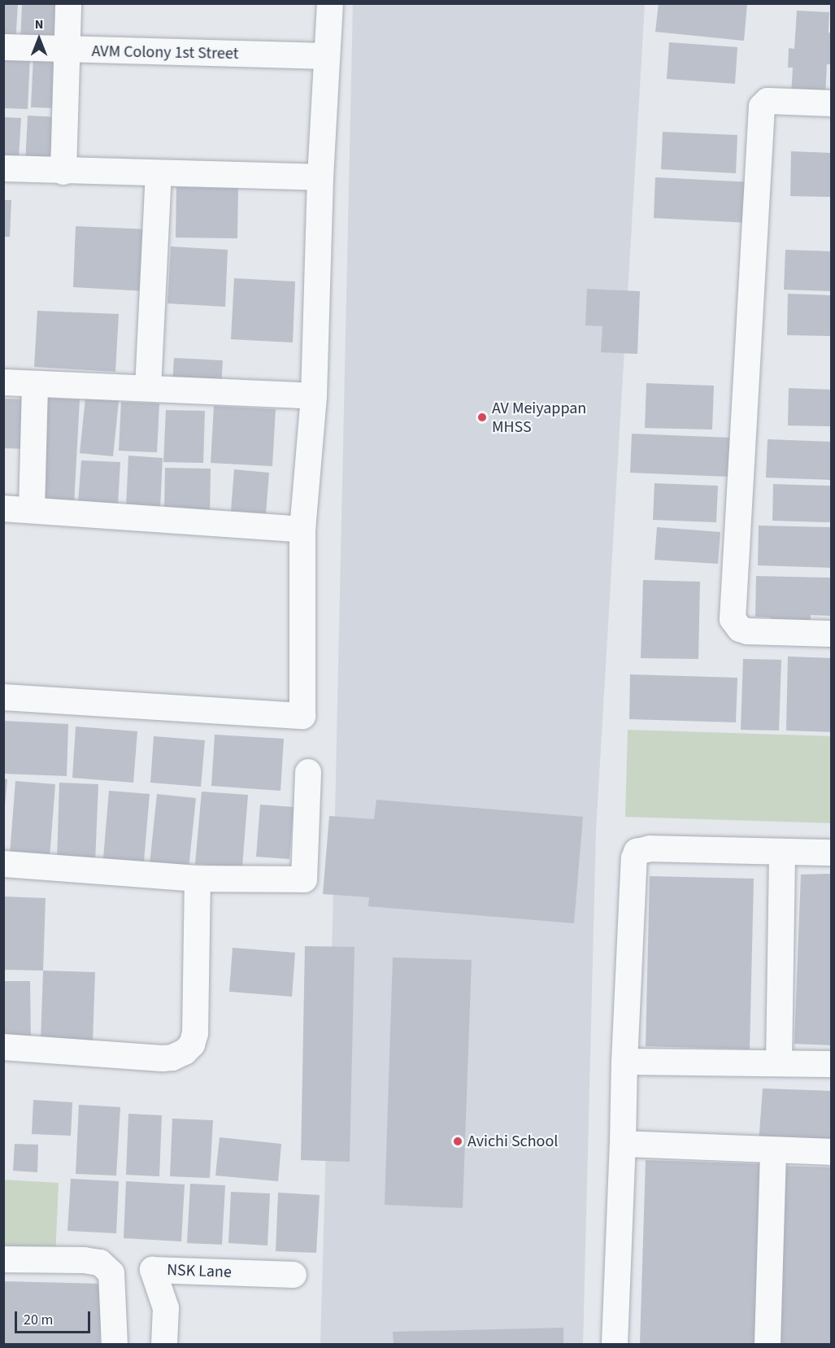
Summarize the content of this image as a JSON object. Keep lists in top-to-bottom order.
{
  "streets": {
    "street": ["AVM Colony 1st Street", "NSK Lane"]
  },
  "places": ["AV Meiyappan MHSS", "Avichi School"],
  "scale_bar": "20 m",
  "north": "top"
}
